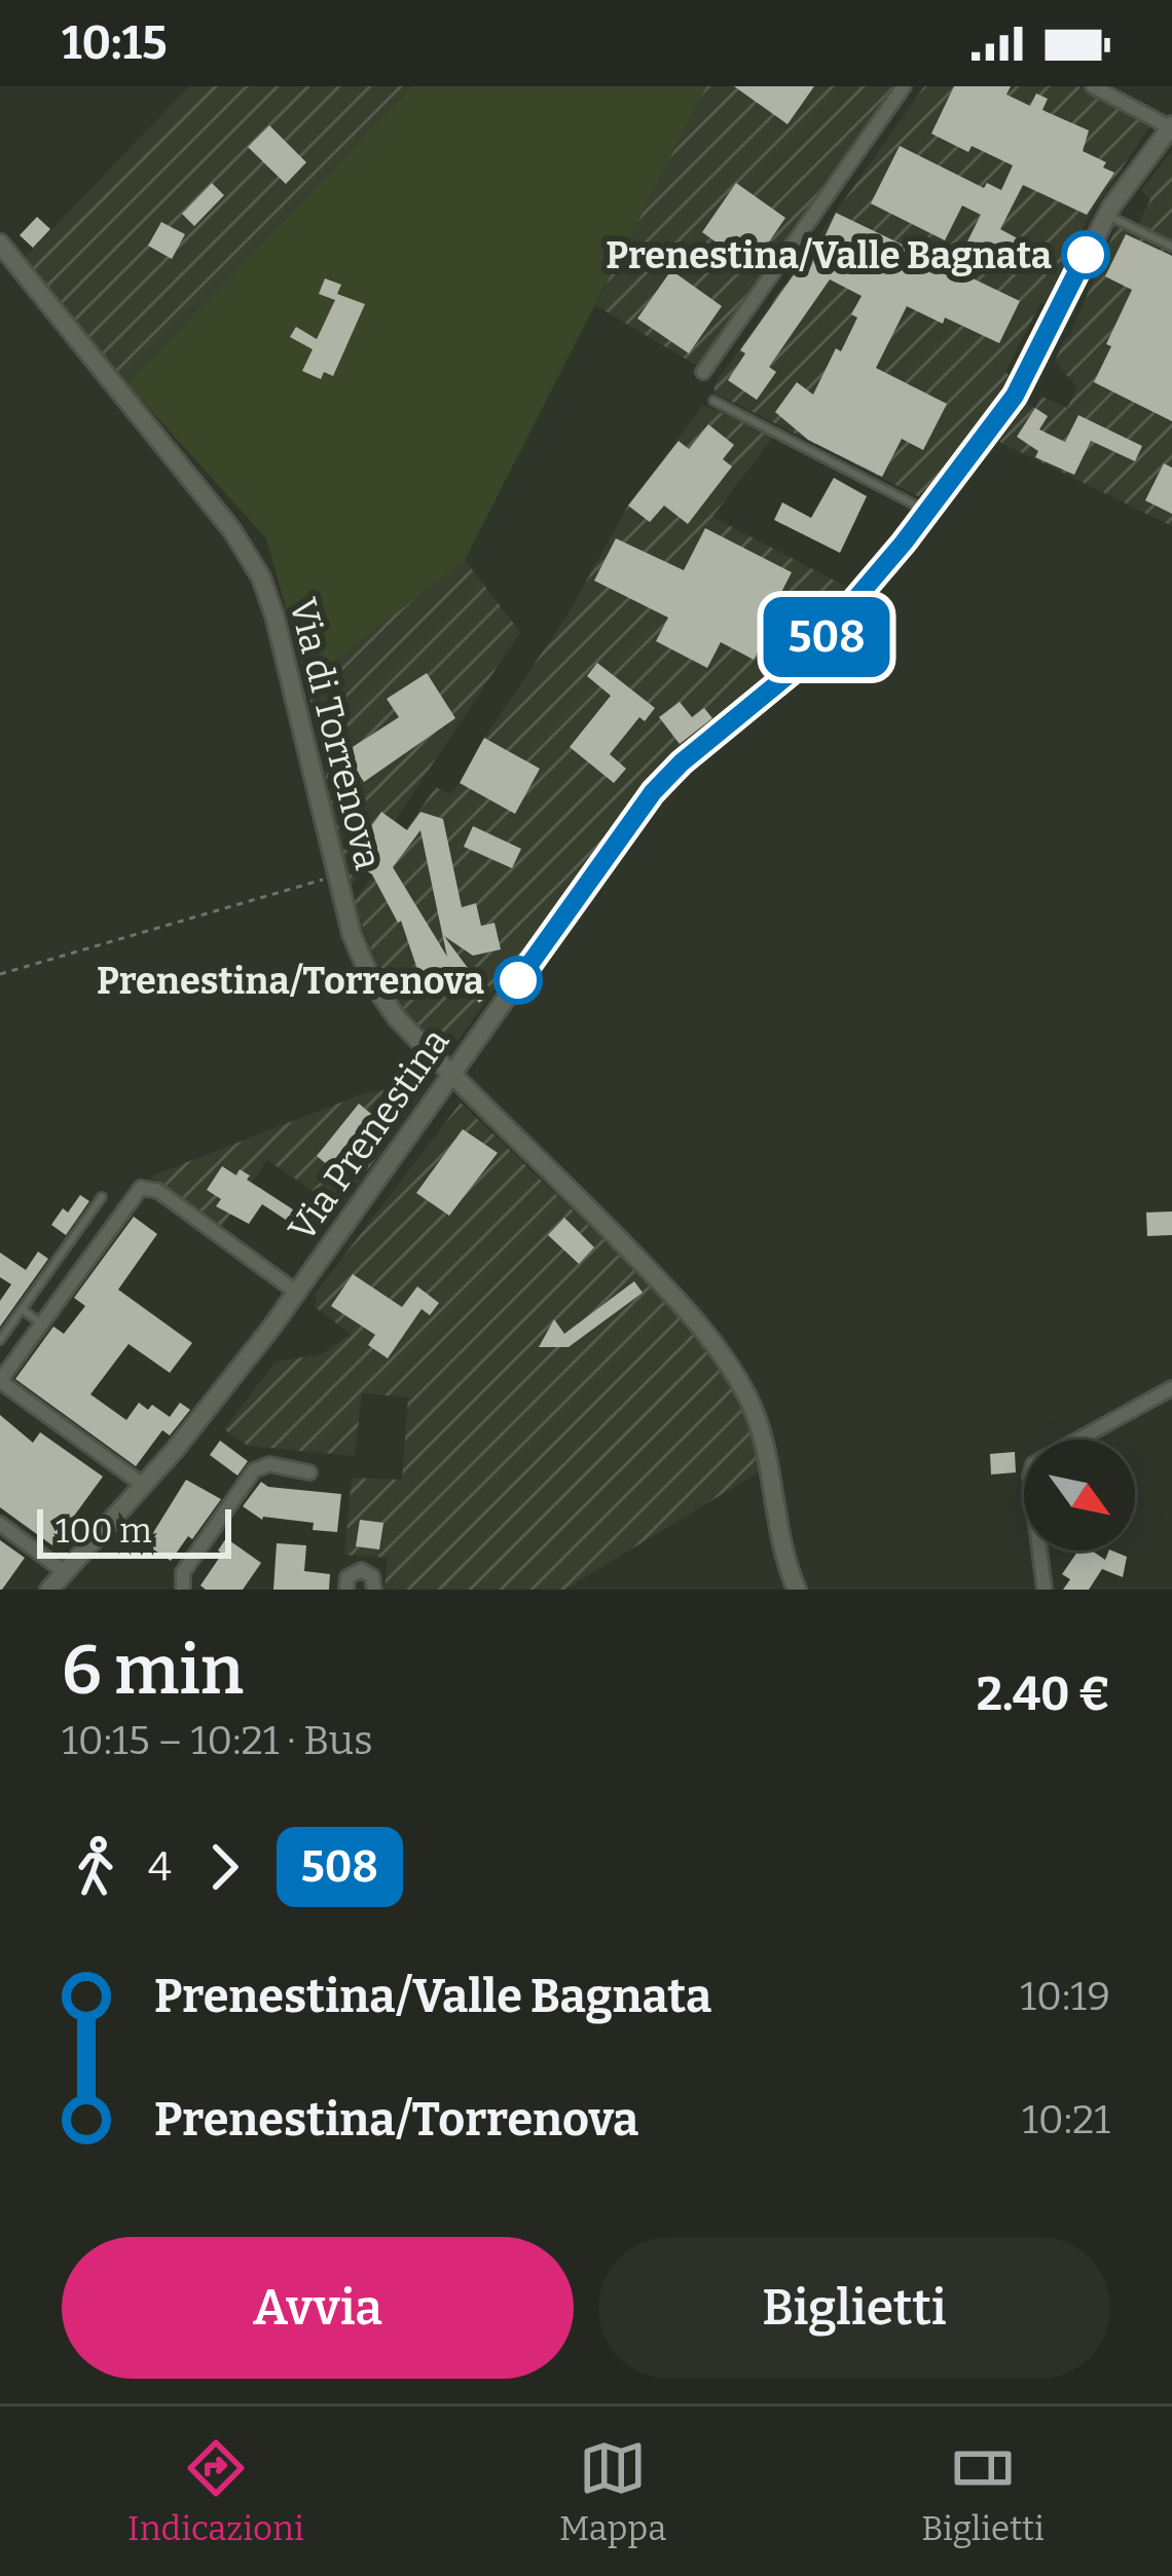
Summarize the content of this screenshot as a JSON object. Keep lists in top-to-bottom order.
{
  "streets": {
    "main road": ["Via di Torrenova", "Via Prenestina"]
  },
  "crossings": [
    ["Via di Torrenova", "Via Prenestina"]
  ],
  "places": ["Prenestina/Valle Bagnata", "Prenestina/Torrenova"],
  "lines": ["bus line 508"],
  "scale_bar": "100 m",
  "north": "bottom right",
  "page": {
    "status": "10:15",
    "on_map": "508",
    "scale": "100 m",
    "heading": ["6 min", "10:15 – 10:21 · Bus", "2.40 €"],
    "legs": ["4", "508"],
    "list": [
      {
        "name": "Prenestina/Valle Bagnata",
        "value": "10:19"
      },
      {
        "name": "Prenestina/Torrenova",
        "value": "10:21"
      }
    ],
    "buttons": ["Avvia", "Biglietti"],
    "tabs": ["Indicazioni", "Mappa", "Biglietti"]
  }
}
